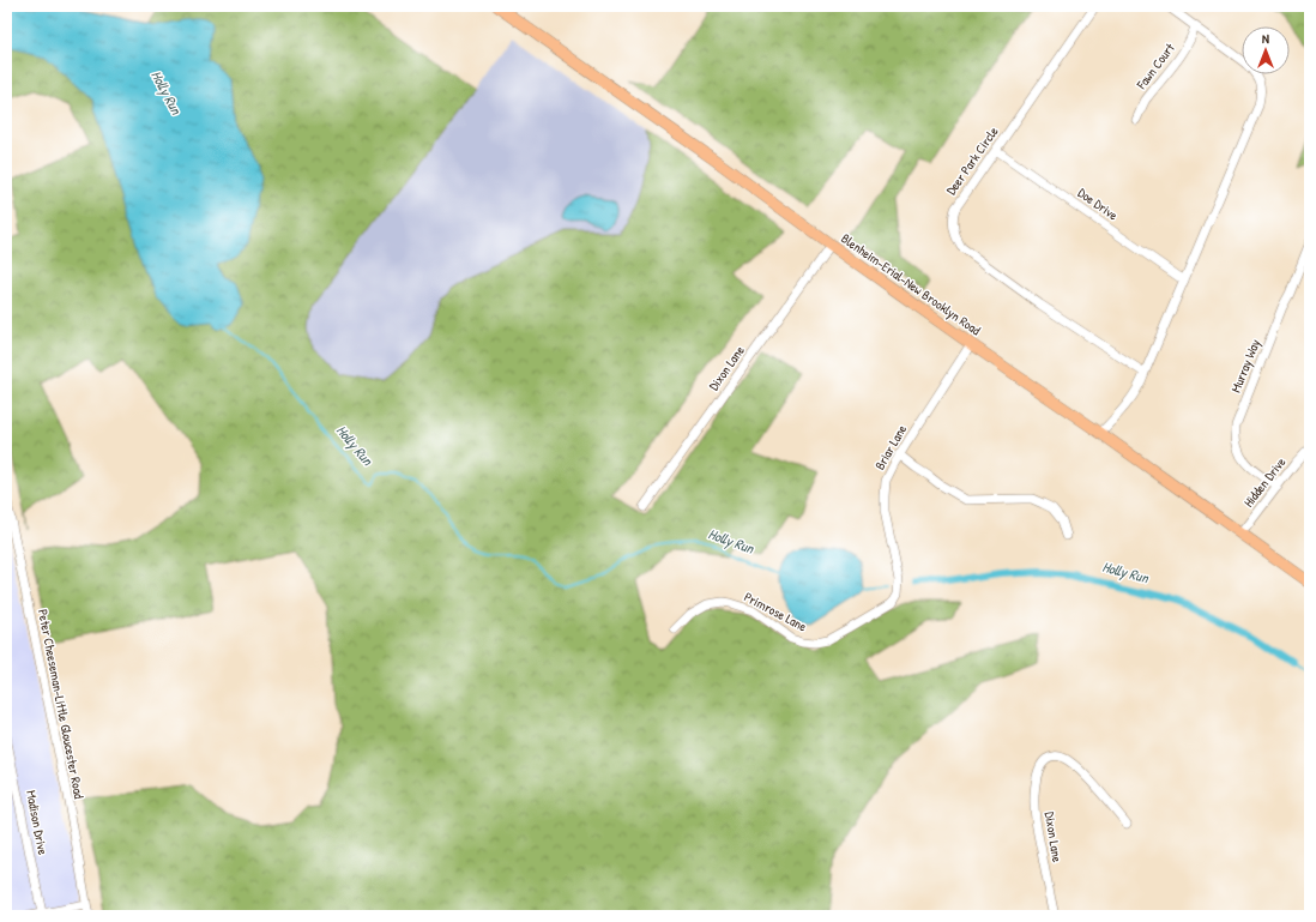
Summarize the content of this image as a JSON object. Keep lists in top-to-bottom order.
{
  "streets": {
    "main road": ["Blenheim-Erial-New Brooklyn Road"],
    "street": [
      "Fawn Court",
      "Deer Park Circle",
      "Doe Drive",
      "Murray Way",
      "Dixon Lane",
      "Briar Lane",
      "Hidden Drive",
      "Primrose Lane",
      "Peter Cheeseman-Little Gloucester Road",
      "Madison Drive"
    ]
  },
  "crossings": [
    ["Deer Park Circle", "Doe Drive"],
    ["Blenheim-Erial-New Brooklyn Road", "Dixon Lane"],
    ["Blenheim-Erial-New Brooklyn Road", "Briar Lane"],
    ["Blenheim-Erial-New Brooklyn Road", "Hidden Drive"],
    ["Murray Way", "Hidden Drive"],
    ["Briar Lane", "Primrose Lane"]
  ],
  "water": ["Holly Run"],
  "north": "top"
}
